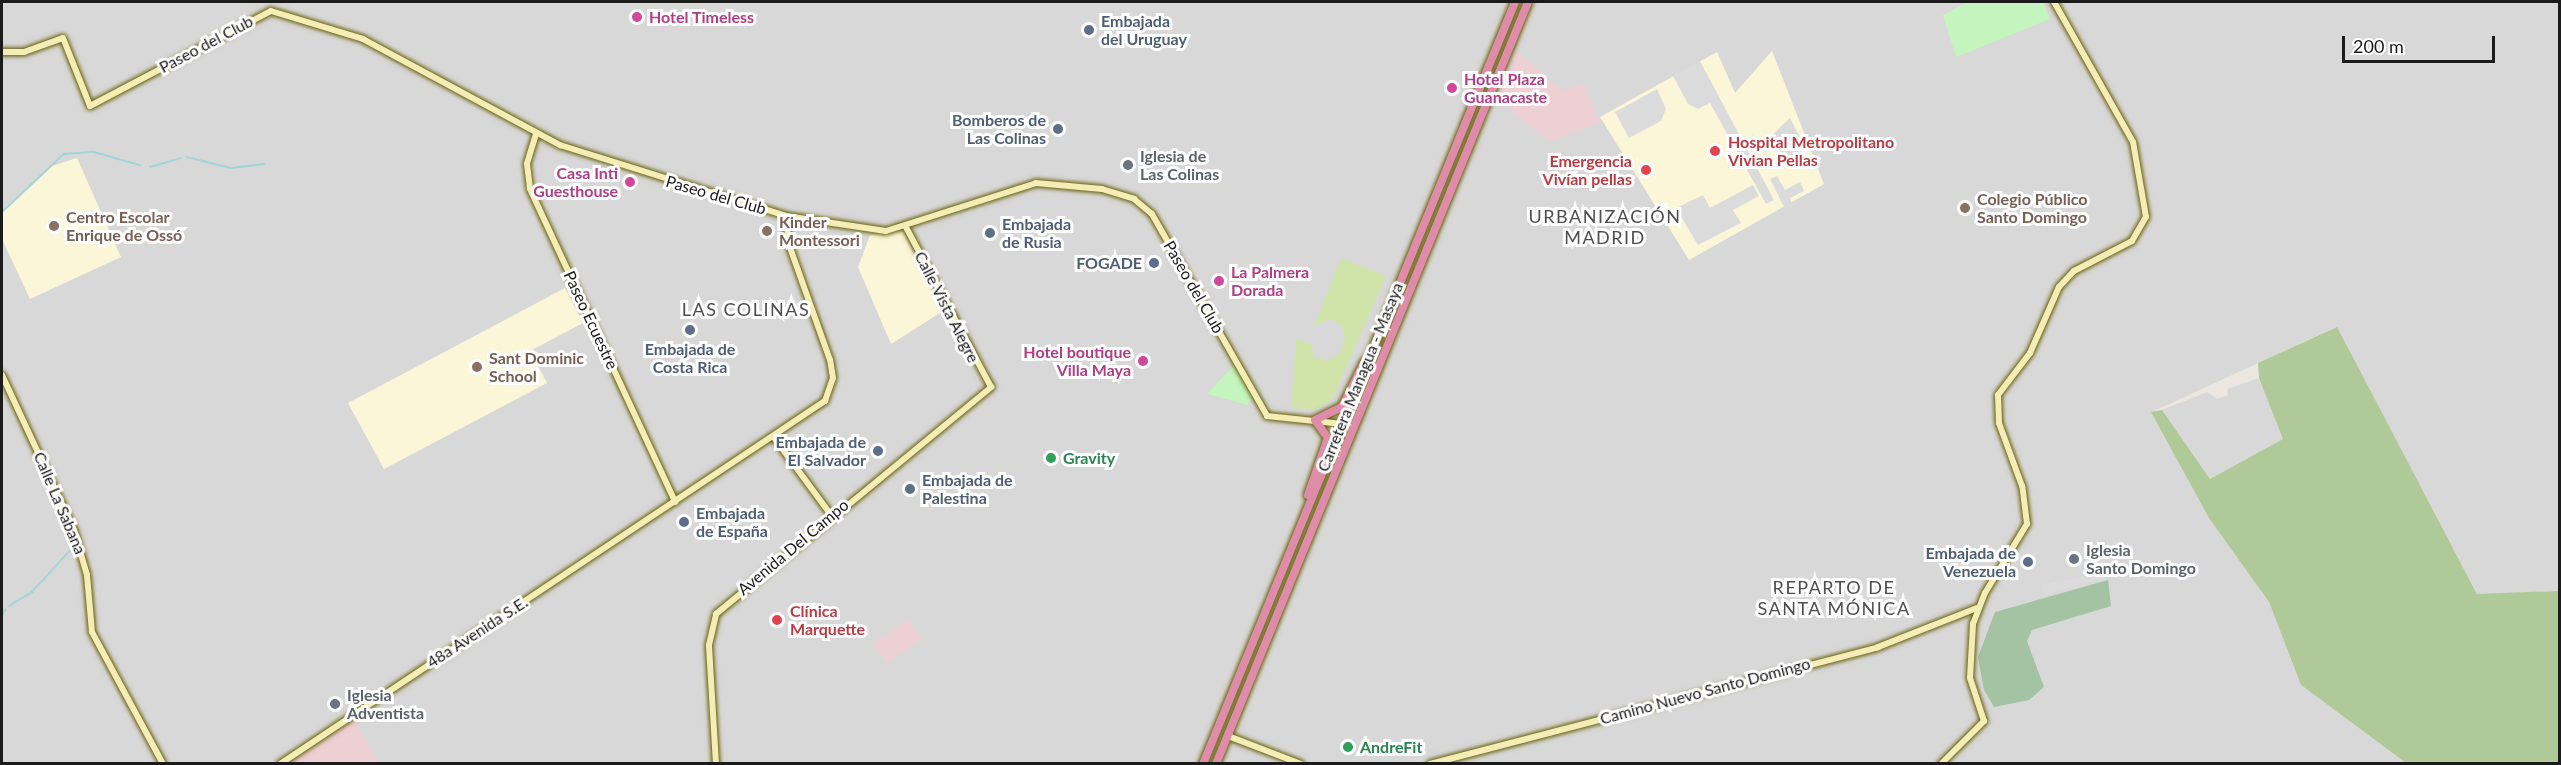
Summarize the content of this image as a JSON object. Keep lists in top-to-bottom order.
{
  "streets": {
    "highway": ["Carretera Managua - Masaya"],
    "street": [
      "Paseo del Club",
      "Calle Vista Alegre",
      "Paseo Ecuestre",
      "Calle La Sabana",
      "Avenida Del Campo",
      "48a Avenida S.E.",
      "Camino Nuevo Santo Domingo"
    ]
  },
  "crossings": [
    ["Paseo del Club", "Calle Vista Alegre"],
    ["Paseo del Club", "Paseo Ecuestre"],
    ["Paseo del Club", "48a Avenida S.E."],
    ["Calle Vista Alegre", "Avenida Del Campo"],
    ["Paseo Ecuestre", "48a Avenida S.E."]
  ],
  "districts": ["URBANIZACIÓN MADRID", "LAS COLINAS", "REPARTO DE SANTA MÓNICA"],
  "places": [
    "Hotel Timeless",
    "Embajada del Uruguay",
    "Hotel Plaza Guanacaste",
    "Bomberos de Las Colinas",
    "Hospital Metropolitano Vivian Pellas",
    "Iglesia de Las Colinas",
    "Emergencia Vivían pellas",
    "Casa Inti Guesthouse",
    "Colegio Público Santo Domingo",
    "Centro Escolar Enrique de Ossó",
    "Kinder Montessori",
    "Embajada de Rusia",
    "FOGADE",
    "La Palmera Dorada",
    "Embajada de Costa Rica",
    "Hotel boutique Villa Maya",
    "Sant Dominic School",
    "Embajada de El Salvador",
    "Gravity",
    "Embajada de Palestina",
    "Embajada de España",
    "Iglesia Santo Domingo",
    "Embajada de Venezuela",
    "Clínica Marquette",
    "Iglesia Adventista",
    "AndreFit"
  ],
  "scale_bar": "200 m"
}
